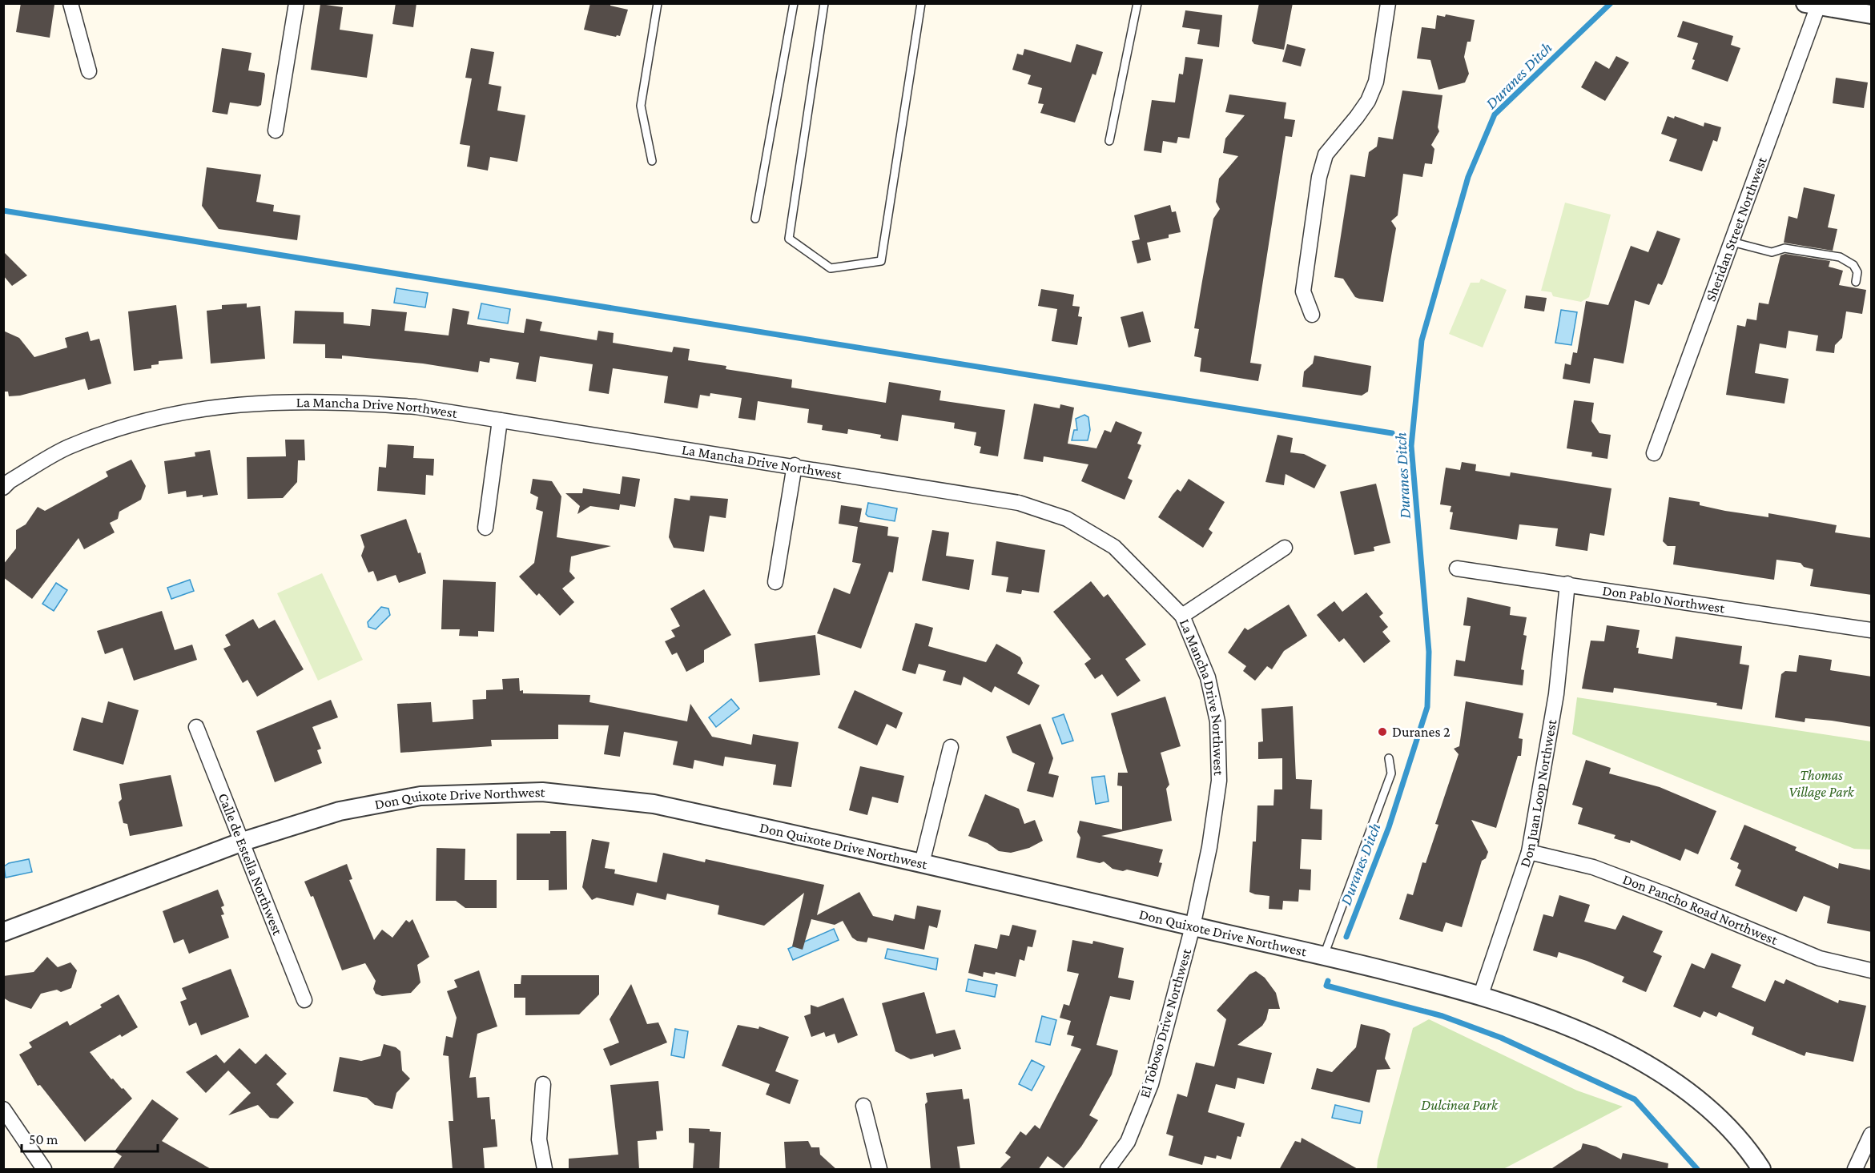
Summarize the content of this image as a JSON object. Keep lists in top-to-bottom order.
{
  "streets": {
    "street": [
      "Sheridan Street Northwest",
      "La Mancha Drive Northwest",
      "Don Pablo Northwest",
      "Don Juan Loop Northwest",
      "Don Quixote Drive Northwest",
      "Calle de Estella Northwest",
      "Don Pancho Road Northwest",
      "El Toboso Drive Northwest"
    ]
  },
  "crossings": [
    ["La Mancha Drive Northwest", "Don Quixote Drive Northwest"],
    ["La Mancha Drive Northwest", "El Toboso Drive Northwest"],
    ["Don Pablo Northwest", "Don Juan Loop Northwest"],
    ["Don Juan Loop Northwest", "Don Quixote Drive Northwest"],
    ["Don Juan Loop Northwest", "Don Pancho Road Northwest"],
    ["Don Quixote Drive Northwest", "Calle de Estella Northwest"],
    ["Don Quixote Drive Northwest", "El Toboso Drive Northwest"]
  ],
  "water": ["Duranes Ditch"],
  "parks": ["Thomas Village Park", "Dulcinea Park"],
  "places": ["Duranes 2"],
  "scale_bar": "50 m"
}
